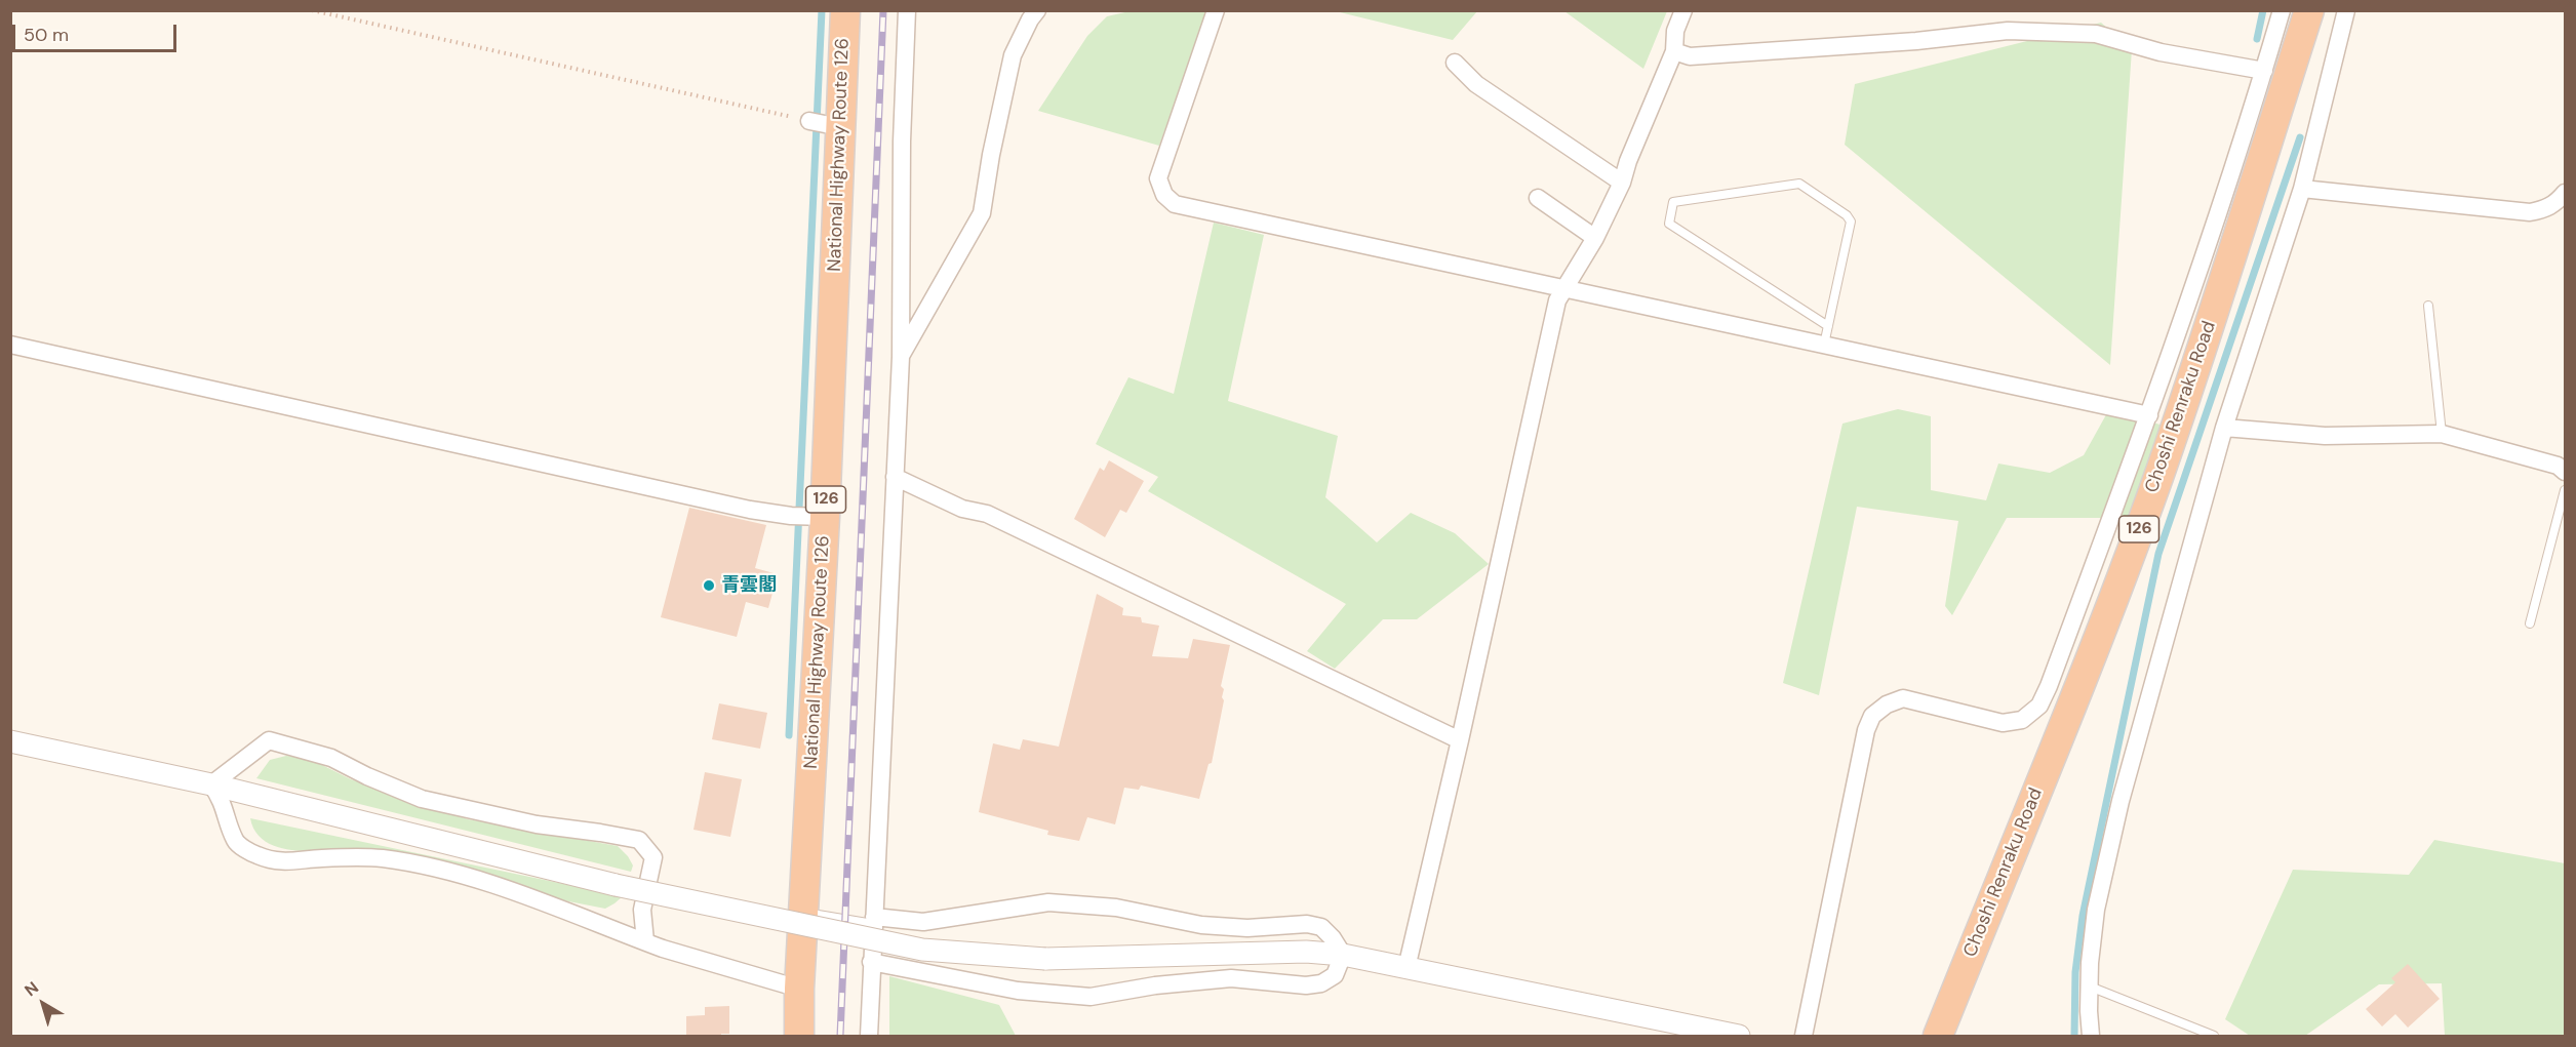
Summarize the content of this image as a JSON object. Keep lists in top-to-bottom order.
{
  "streets": {
    "highway": ["National Highway Route 126", "Choshi Renraku Road", "126"]
  },
  "places": ["青雲閣"],
  "scale_bar": "50 m",
  "north": "top left"
}
